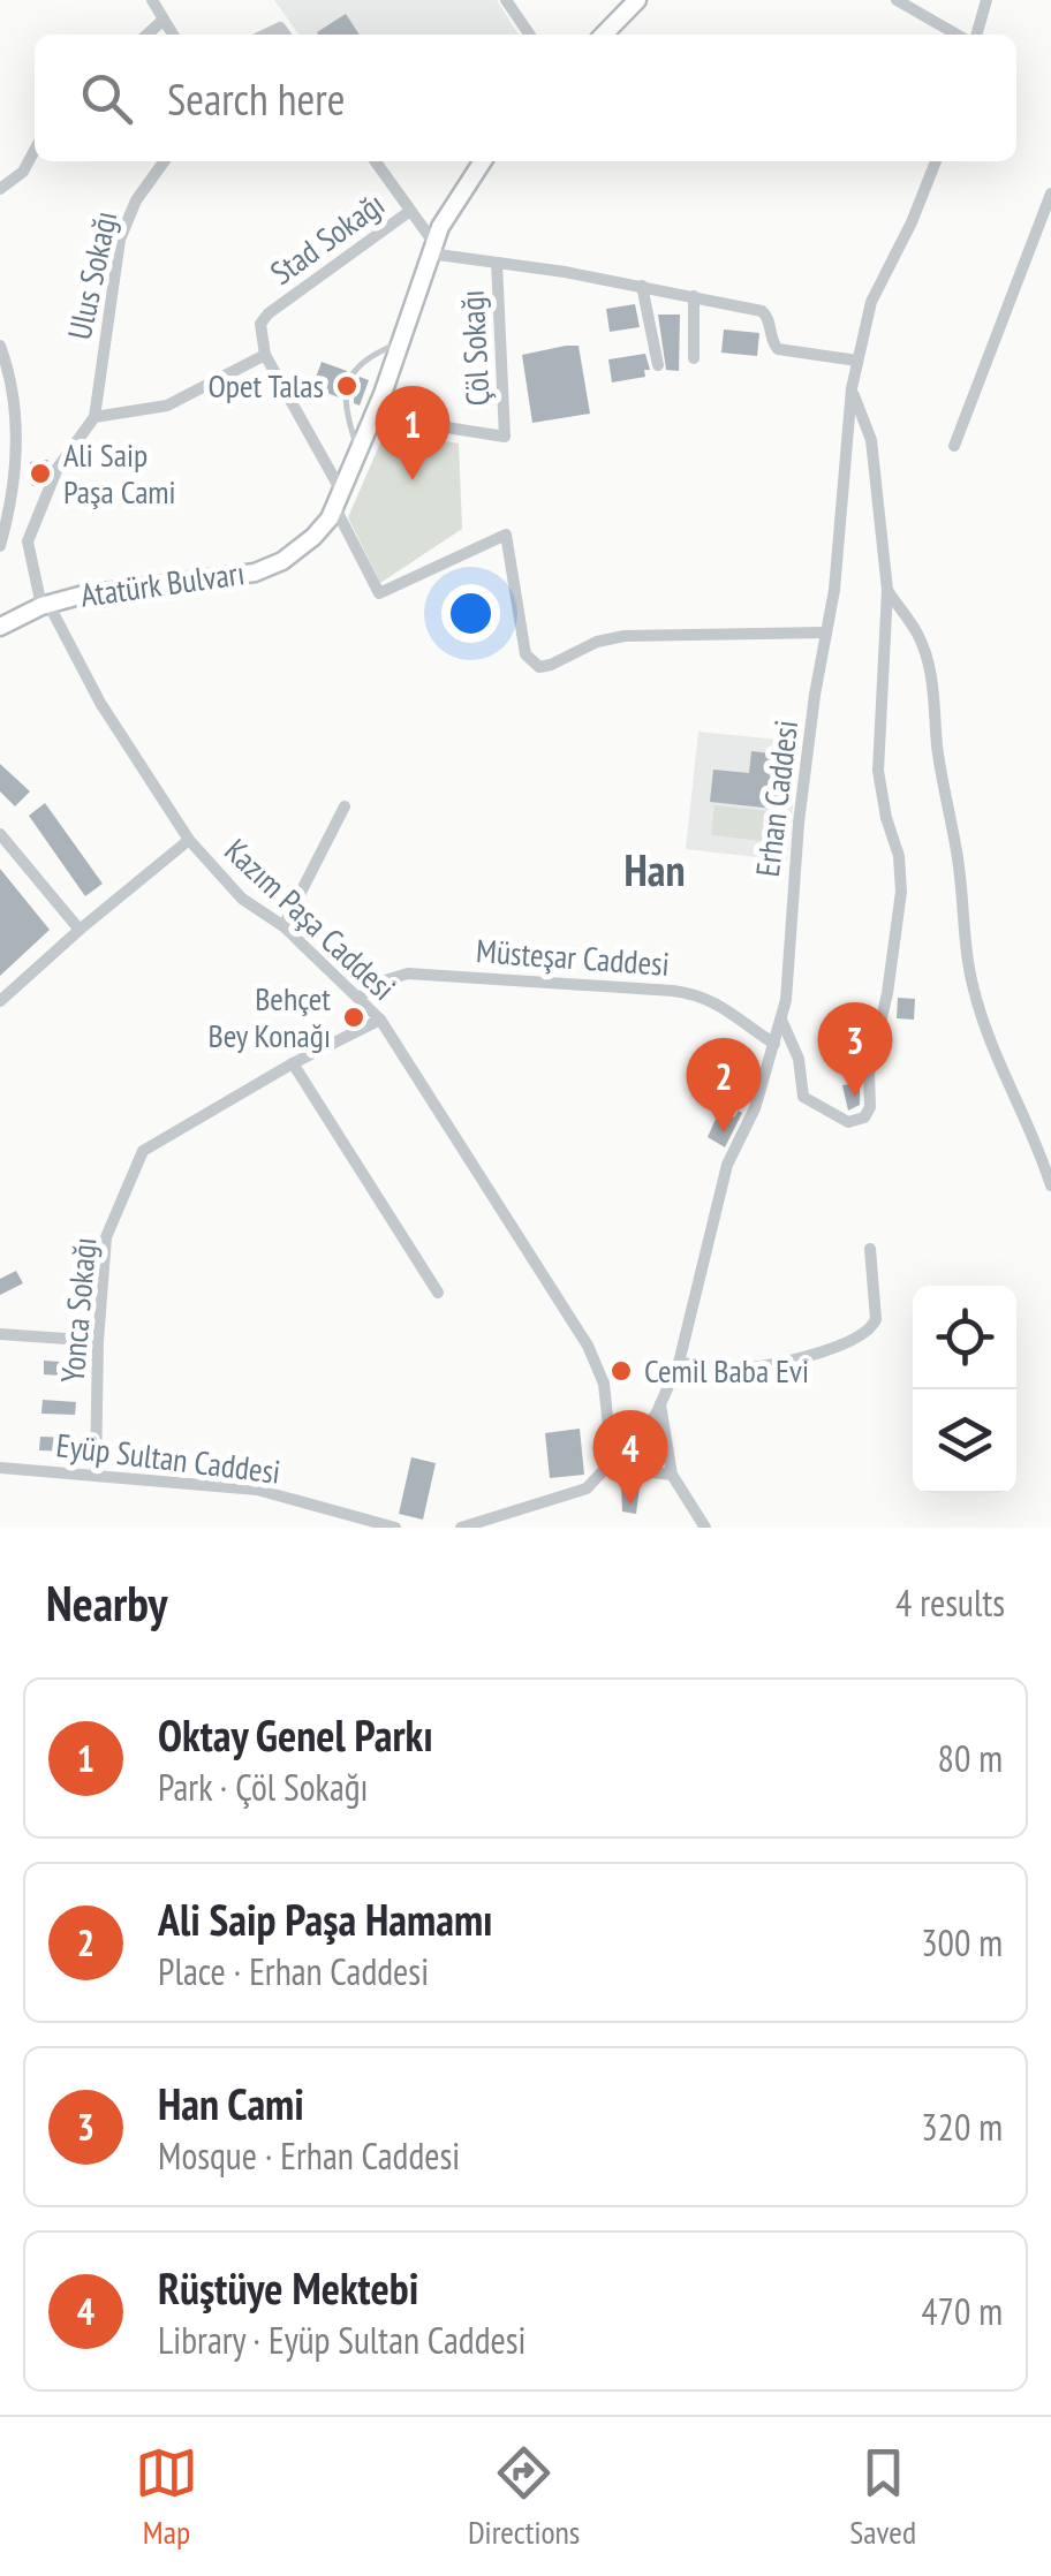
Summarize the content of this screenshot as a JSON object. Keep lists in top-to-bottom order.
{
  "streets": {
    "main road": ["Atatürk Bulvarı"],
    "street": [
      "Stad Sokağı",
      "Ulus Sokağı",
      "Çöl Sokağı",
      "Erhan Caddesi",
      "Kazım Paşa Caddesi",
      "Müsteşar Caddesi",
      "Yonca Sokağı",
      "Eyüp Sultan Caddesi"
    ]
  },
  "crossings": [
    ["Ulus Sokağı", "Kazım Paşa Caddesi"],
    ["Çöl Sokağı", "Atatürk Bulvarı"],
    ["Atatürk Bulvarı", "Kazım Paşa Caddesi"],
    ["Erhan Caddesi", "Kazım Paşa Caddesi"],
    ["Erhan Caddesi", "Müsteşar Caddesi"],
    ["Kazım Paşa Caddesi", "Müsteşar Caddesi"],
    ["Kazım Paşa Caddesi", "Yonca Sokağı"],
    ["Yonca Sokağı", "Eyüp Sultan Caddesi"]
  ],
  "districts": ["Han"],
  "places": [
    "Opet Talas",
    "Ali Saip Paşa Cami",
    "Behçet Bey Konağı",
    "Cemil Baba Evi"
  ],
  "page": {
    "search": "Search here",
    "pins": [
      "1",
      "3",
      "2",
      "4"
    ],
    "heading": ["Nearby", "4 results"],
    "list": [
      {
        "mark": "1",
        "name": "Oktay Genel Parkı",
        "note": "Park · Çöl Sokağı",
        "value": "80 m"
      },
      {
        "mark": "2",
        "name": "Ali Saip Paşa Hamamı",
        "note": "Place · Erhan Caddesi",
        "value": "300 m"
      },
      {
        "mark": "3",
        "name": "Han Cami",
        "note": "Mosque · Erhan Caddesi",
        "value": "320 m"
      },
      {
        "mark": "4",
        "name": "Rüştüye Mektebi",
        "note": "Library · Eyüp Sultan Caddesi",
        "value": "470 m"
      }
    ],
    "nav": ["Map", "Directions", "Saved"]
  }
}
